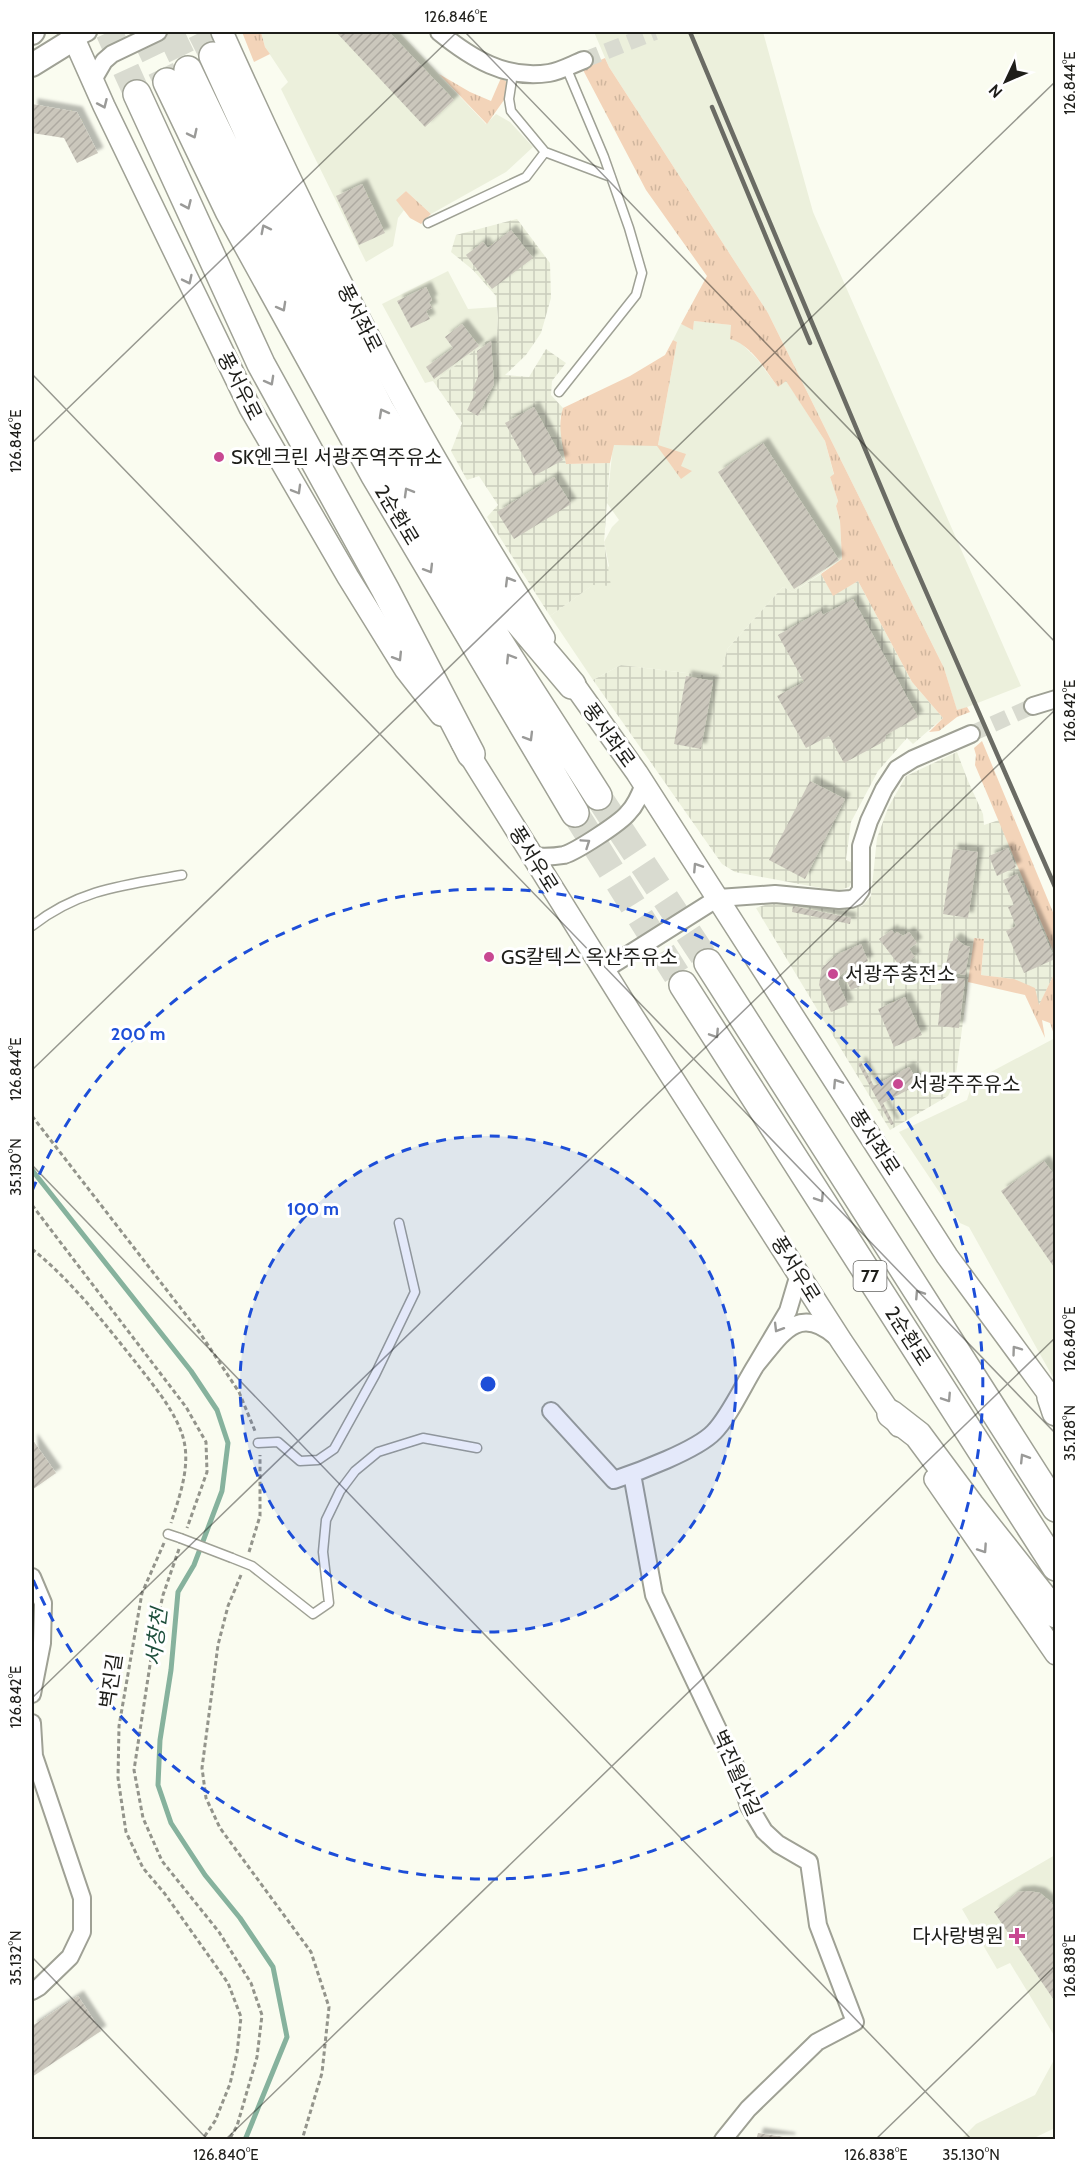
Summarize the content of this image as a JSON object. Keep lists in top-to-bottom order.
{
  "streets": {
    "highway": ["2순환로", "77"],
    "street": ["풍서좌로", "풍서우로", "벽진월산길"],
    "path": ["벽진길"]
  },
  "one_way": ["풍서좌로", "풍서우로"],
  "water": ["서창천"],
  "places": {
    "other": [
      "SK엔크린 서광주역주유소",
      "GS칼텍스 옥산주유소",
      "서광주충전소",
      "서광주주유소"
    ],
    "health": ["다사랑병원"]
  },
  "north": "bottom left",
  "coordinates": [
    "126.846°E",
    "126.844°E",
    "126.842°E",
    "35.130°N",
    "126.840°E",
    "35.128°N",
    "35.132°N",
    "126.838°E"
  ],
  "rings": ["200 m", "100 m"]
}
